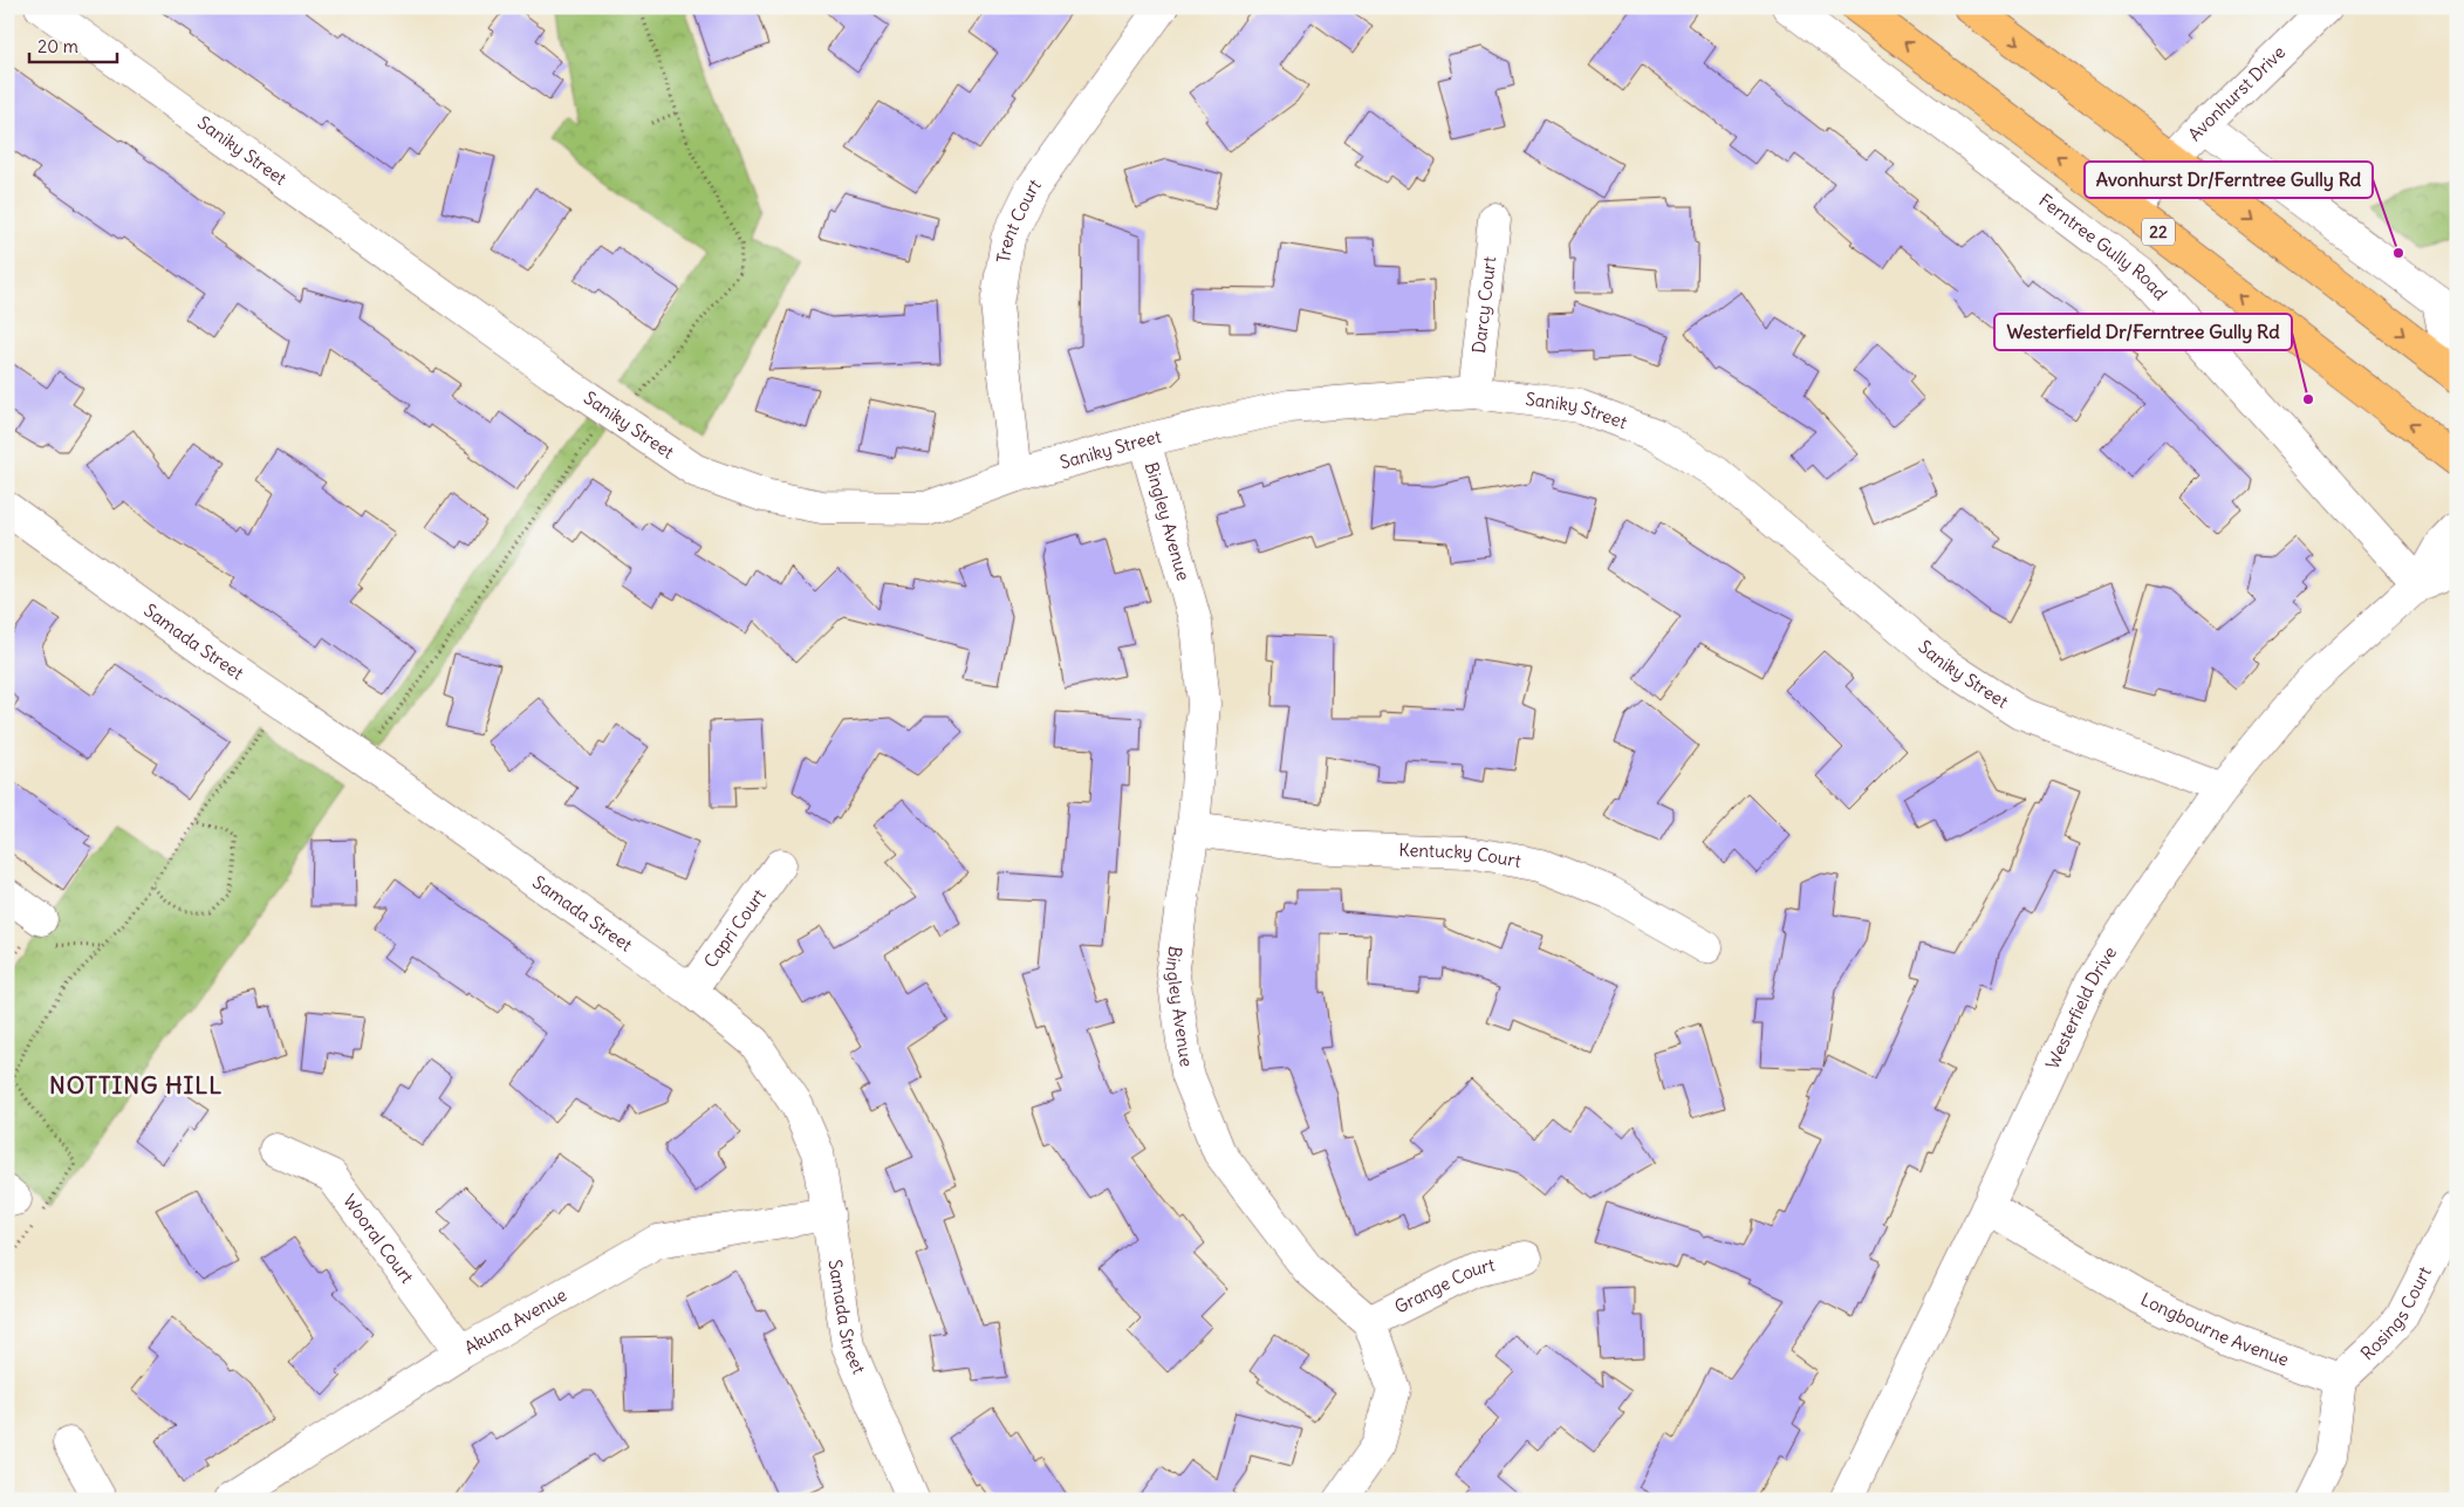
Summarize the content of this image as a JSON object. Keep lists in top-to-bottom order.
{
  "streets": {
    "main road": ["22"],
    "street": [
      "Avonhurst Drive",
      "Saniky Street",
      "Trent Court",
      "Ferntree Gully Road",
      "Darcy Court",
      "Bingley Avenue",
      "Samada Street",
      "Kentucky Court",
      "Capri Court",
      "Westerfield Drive",
      "Wooral Court",
      "Grange Court",
      "Rosings Court",
      "Akuna Avenue",
      "Longbourne Avenue"
    ]
  },
  "crossings": [
    ["Avonhurst Drive", "22"],
    ["Saniky Street", "Trent Court"],
    ["Saniky Street", "Darcy Court"],
    ["Saniky Street", "Bingley Avenue"],
    ["Saniky Street", "Westerfield Drive"],
    ["Ferntree Gully Road", "Westerfield Drive"],
    ["Bingley Avenue", "Kentucky Court"],
    ["Bingley Avenue", "Grange Court"],
    ["Samada Street", "Capri Court"],
    ["Samada Street", "Akuna Avenue"],
    ["Westerfield Drive", "Longbourne Avenue"],
    ["Wooral Court", "Akuna Avenue"],
    ["Rosings Court", "Longbourne Avenue"]
  ],
  "districts": ["NOTTING HILL"],
  "places": ["Avonhurst Dr/Ferntree Gully Rd", "Westerfield Dr/Ferntree Gully Rd"],
  "scale_bar": "20 m"
}
